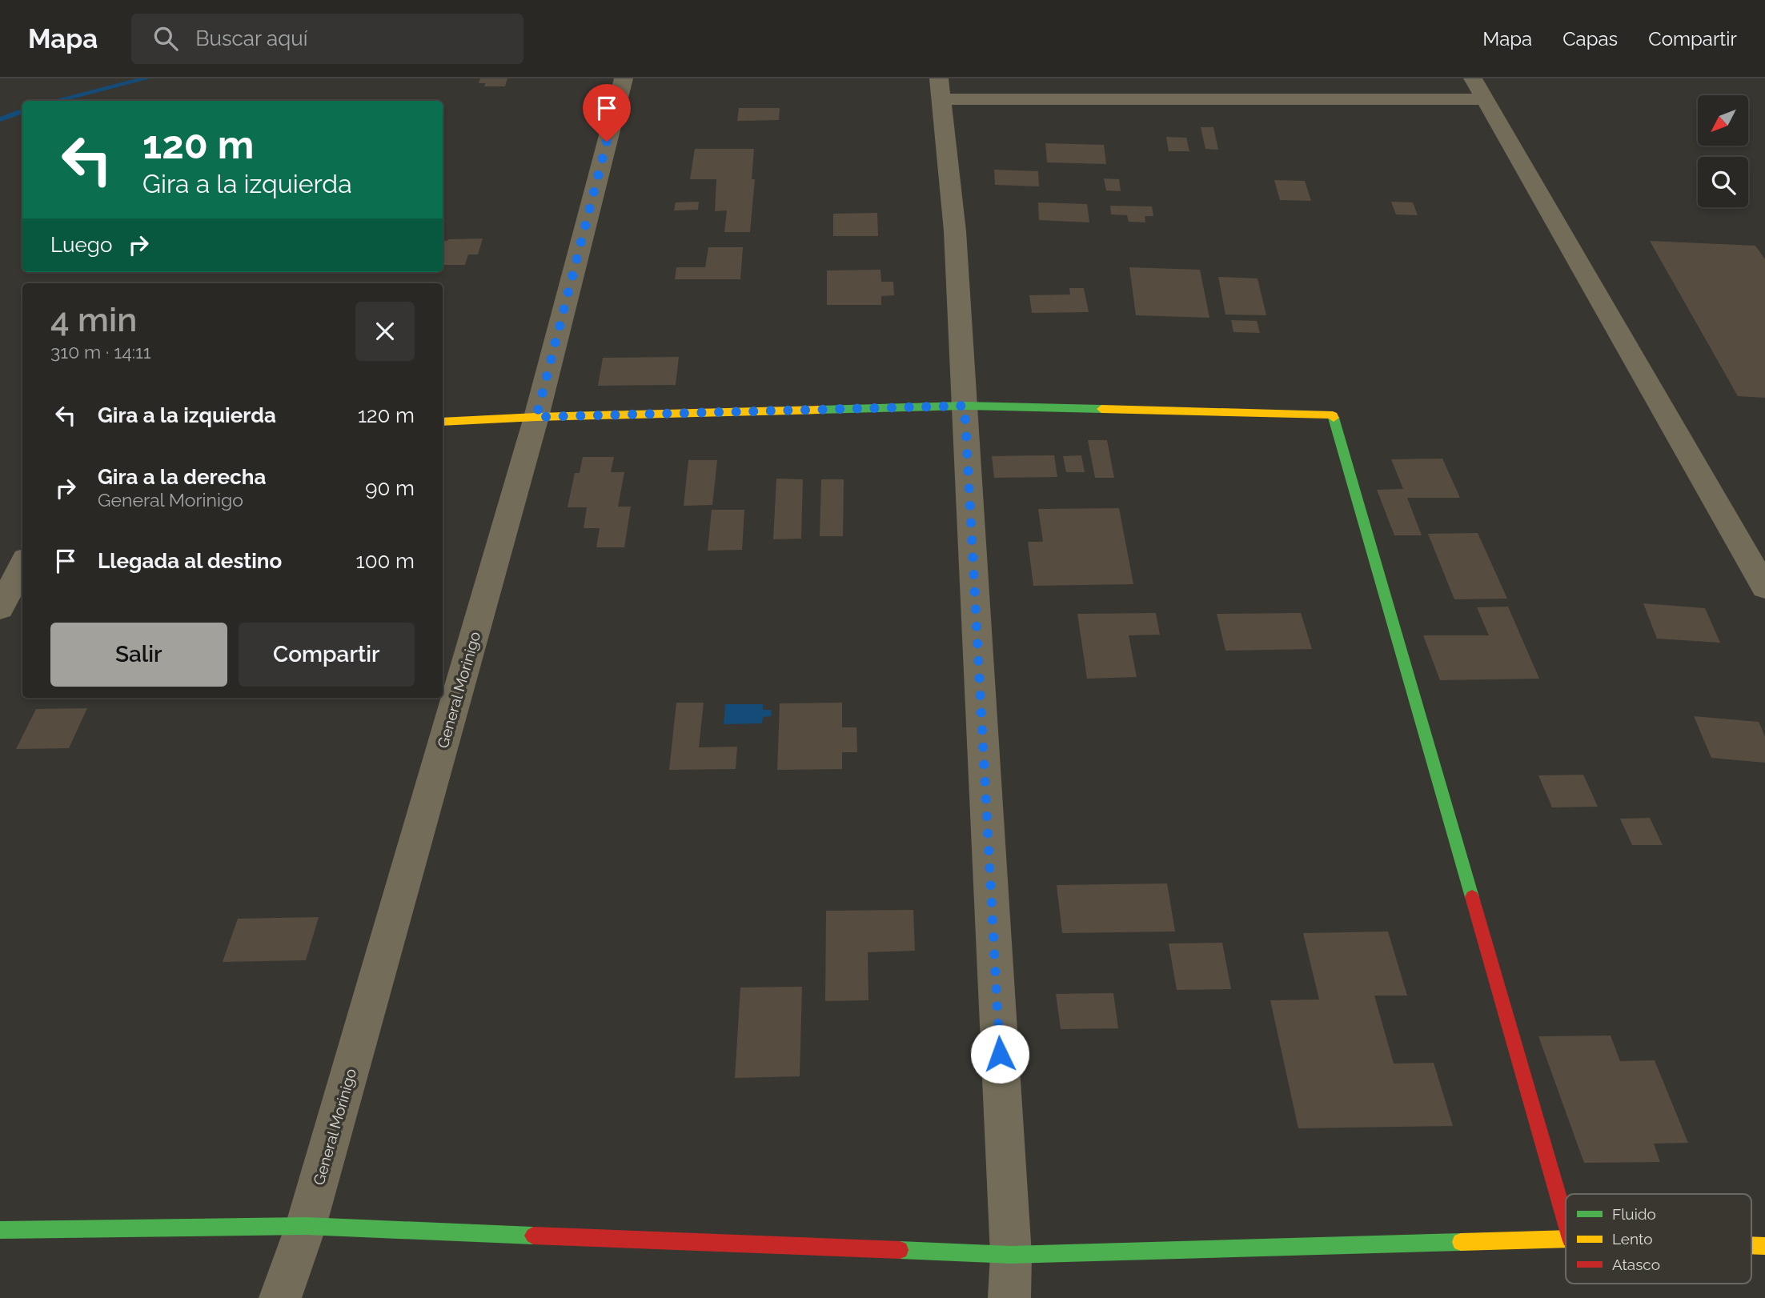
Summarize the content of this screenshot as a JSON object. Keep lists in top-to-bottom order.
{
  "streets": {
    "street": ["General Morinigo"]
  },
  "legend": ["Fluido", "Lento", "Atasco"],
  "north": "bottom left",
  "page": {
    "header": "Mapa",
    "search": "Buscar aquí",
    "nav": ["Mapa", "Capas", "Compartir"],
    "turn": ["120 m", "Gira a la izquierda"],
    "then": "Luego",
    "heading": ["4 min", "310 m · 14:11"],
    "list": [
      {
        "name": "Gira a la izquierda",
        "value": "120 m"
      },
      {
        "name": "Gira a la derecha",
        "note": "General Morinigo",
        "value": "90 m"
      },
      {
        "name": "Llegada al destino",
        "value": "100 m"
      }
    ],
    "buttons": ["Salir", "Compartir"]
  }
}
